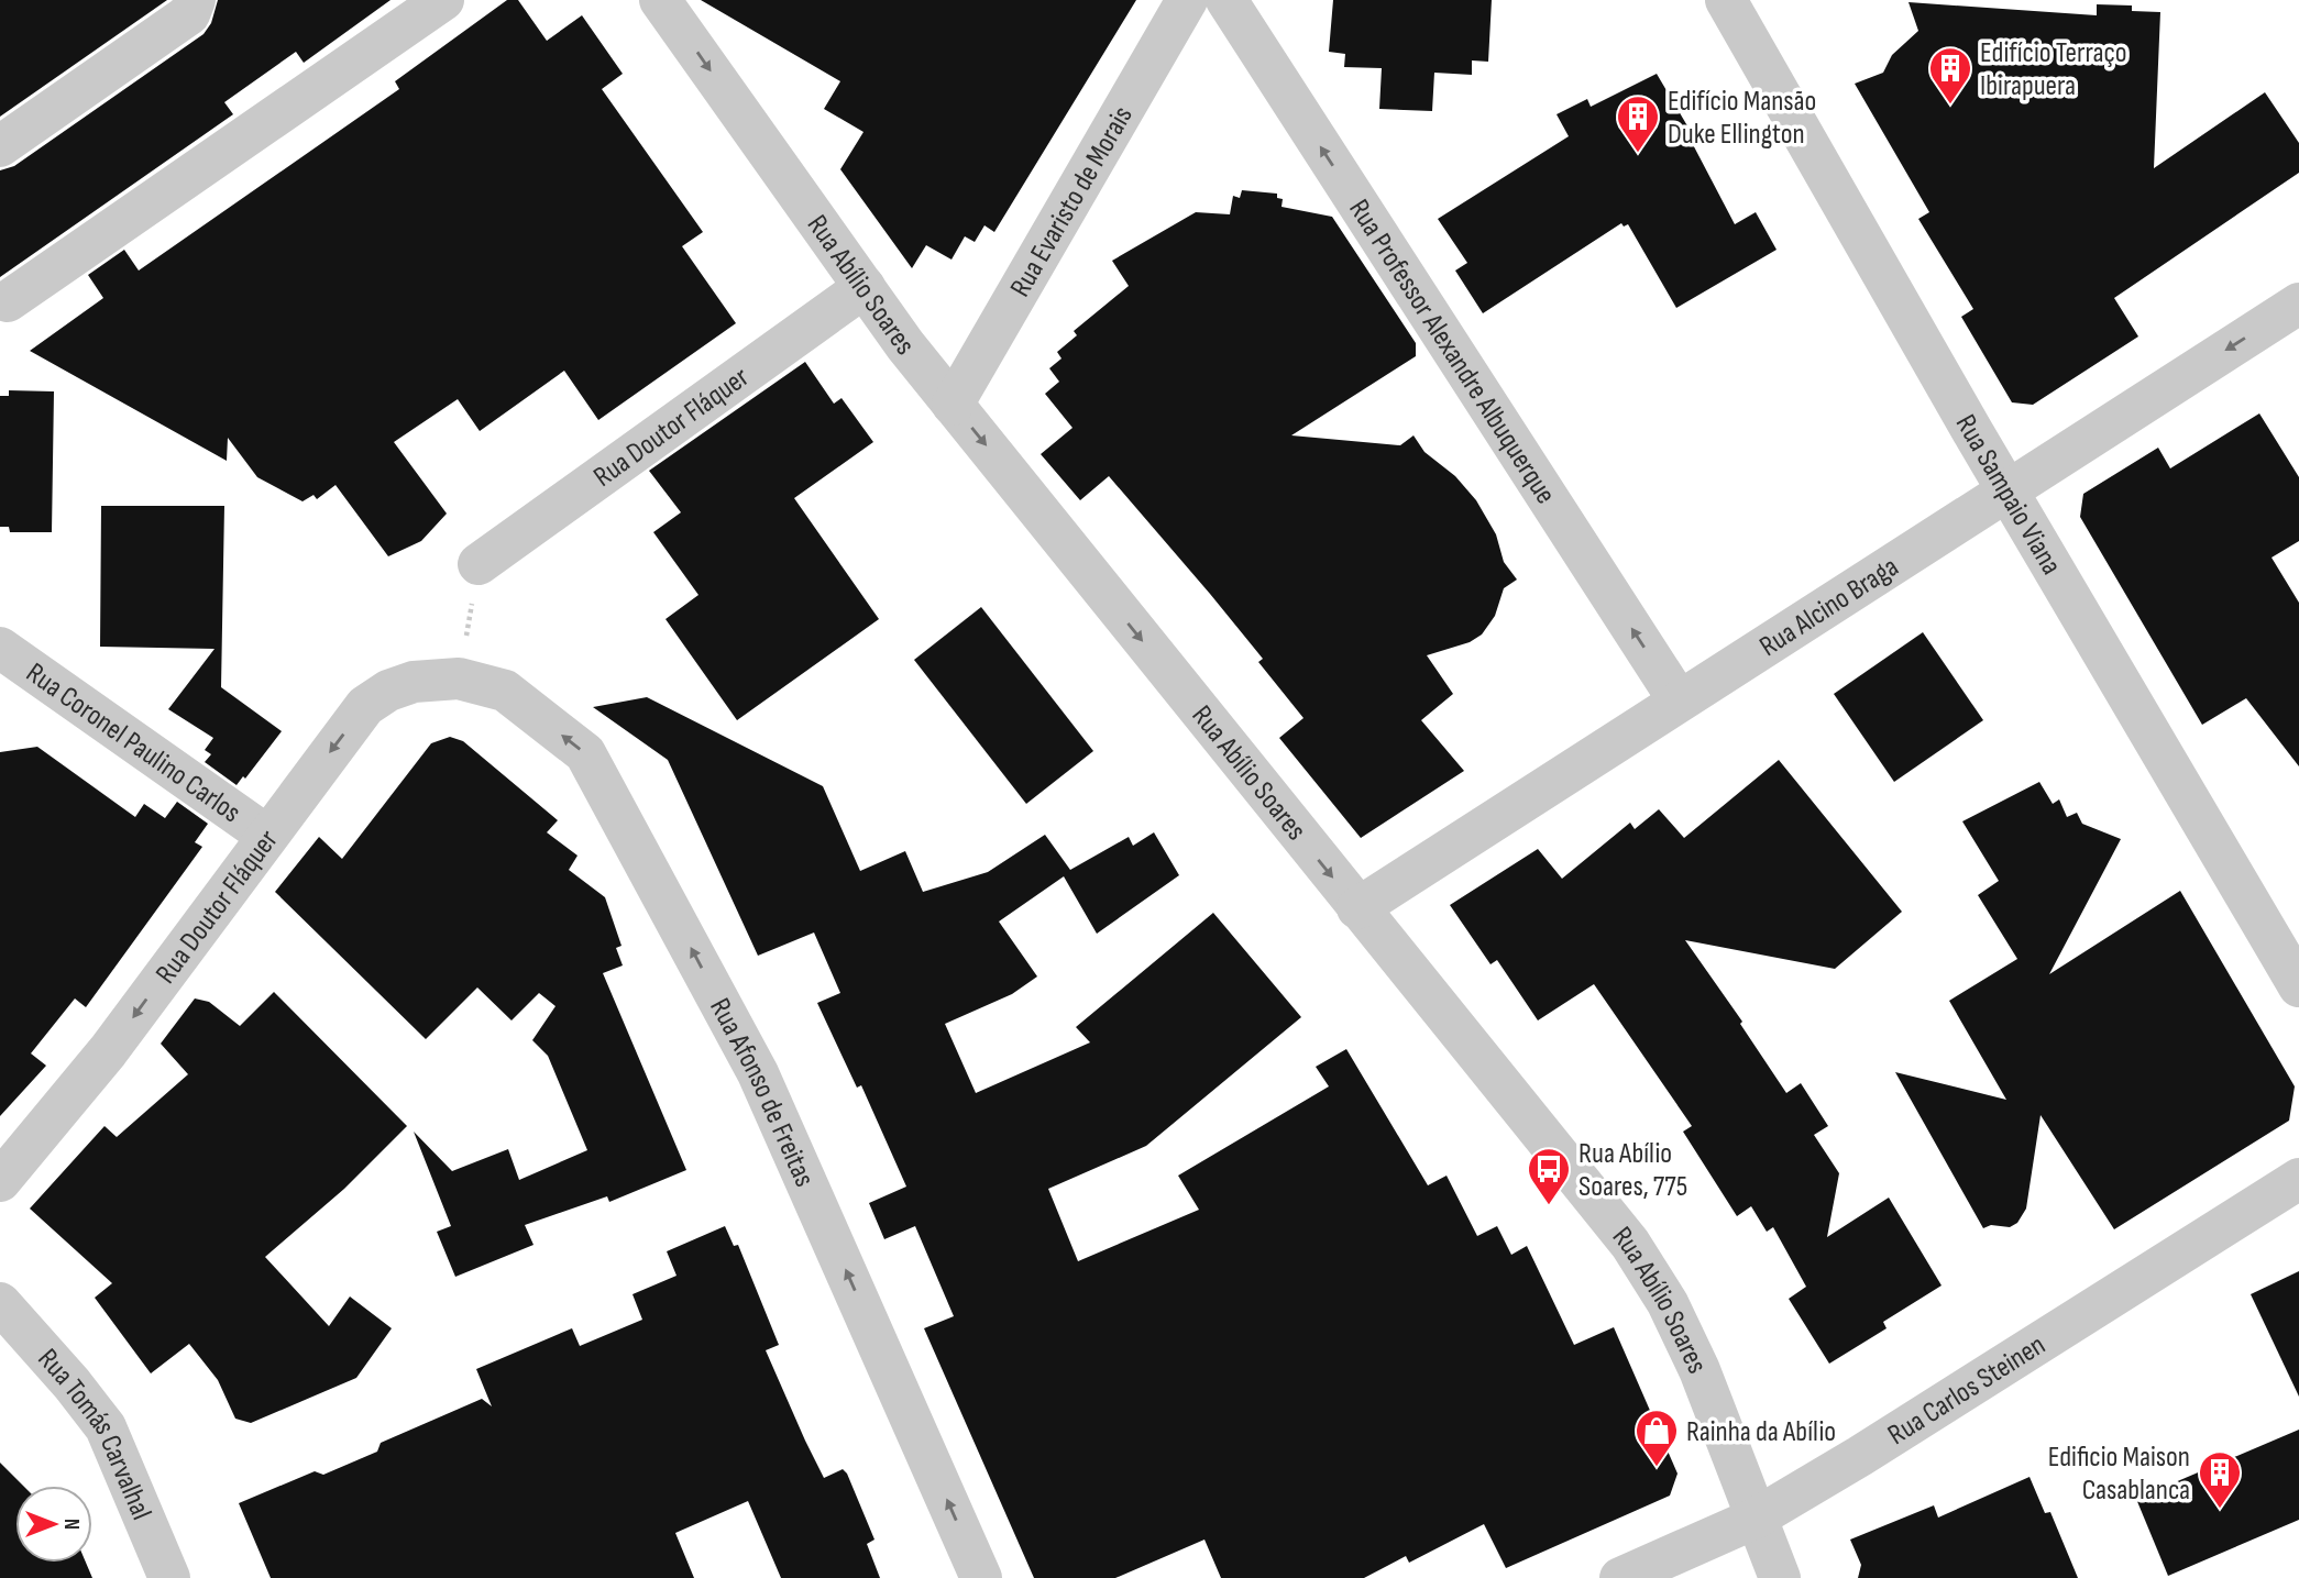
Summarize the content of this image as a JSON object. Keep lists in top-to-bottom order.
{
  "streets": {
    "street": [
      "Rua Evaristo de Morais",
      "Rua Abílio Soares",
      "Rua Professor Alexandre Albuquerque",
      "Rua Doutor Fláquer",
      "Rua Sampaio Viana",
      "Rua Alcino Braga",
      "Rua Coronel Paulino Carlos",
      "Rua Afonso de Freitas",
      "Rua Carlos Steinen",
      "Rua Tomás Carvalhal"
    ]
  },
  "crossings": [
    ["Rua Evaristo de Morais", "Rua Abílio Soares"],
    ["Rua Abílio Soares", "Rua Doutor Fláquer"],
    ["Rua Abílio Soares", "Rua Alcino Braga"],
    ["Rua Abílio Soares", "Rua Carlos Steinen"],
    ["Rua Professor Alexandre Albuquerque", "Rua Alcino Braga"],
    ["Rua Doutor Fláquer", "Rua Coronel Paulino Carlos"],
    ["Rua Doutor Fláquer", "Rua Afonso de Freitas"],
    ["Rua Sampaio Viana", "Rua Alcino Braga"]
  ],
  "one_way": [
    "Rua Abílio Soares",
    "Rua Professor Alexandre Albuquerque",
    "Rua Doutor Fláquer",
    "Rua Afonso de Freitas"
  ],
  "places": {
    "building": ["Edifício Terraço Ibirapuera", "Edifício Mansão Duke Ellington", "Edificio Maison Casablanca"],
    "bus stop": ["Rua Abílio Soares, 775"],
    "shop": ["Rainha da Abílio"]
  },
  "north": "right"
}
